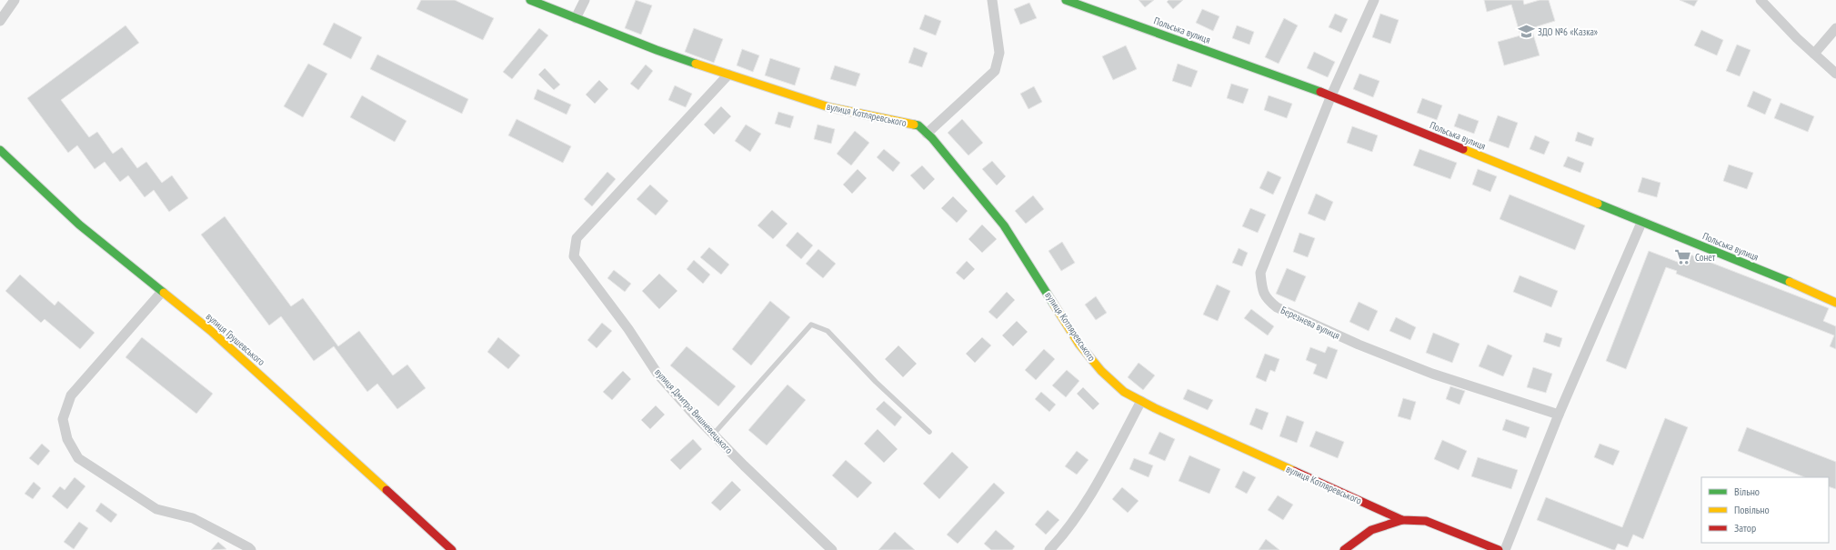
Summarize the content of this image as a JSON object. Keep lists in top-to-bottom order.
{
  "streets": {
    "street": [
      "Польська вулиця",
      "вулиця Котляревського",
      "Березнева вулиця",
      "вулиця Грушевського",
      "вулиця Дмитра Вишневецького"
    ]
  },
  "crossings": [
    ["Польська вулиця", "Березнева вулиця"],
    ["вулиця Котляревського", "вулиця Дмитра Вишневецького"]
  ],
  "places": {
    "school or university": ["ЗДО №6 «Казка»"],
    "supermarket": ["Сонет"]
  },
  "legend": ["Вільно", "Повільно", "Затор"]
}
